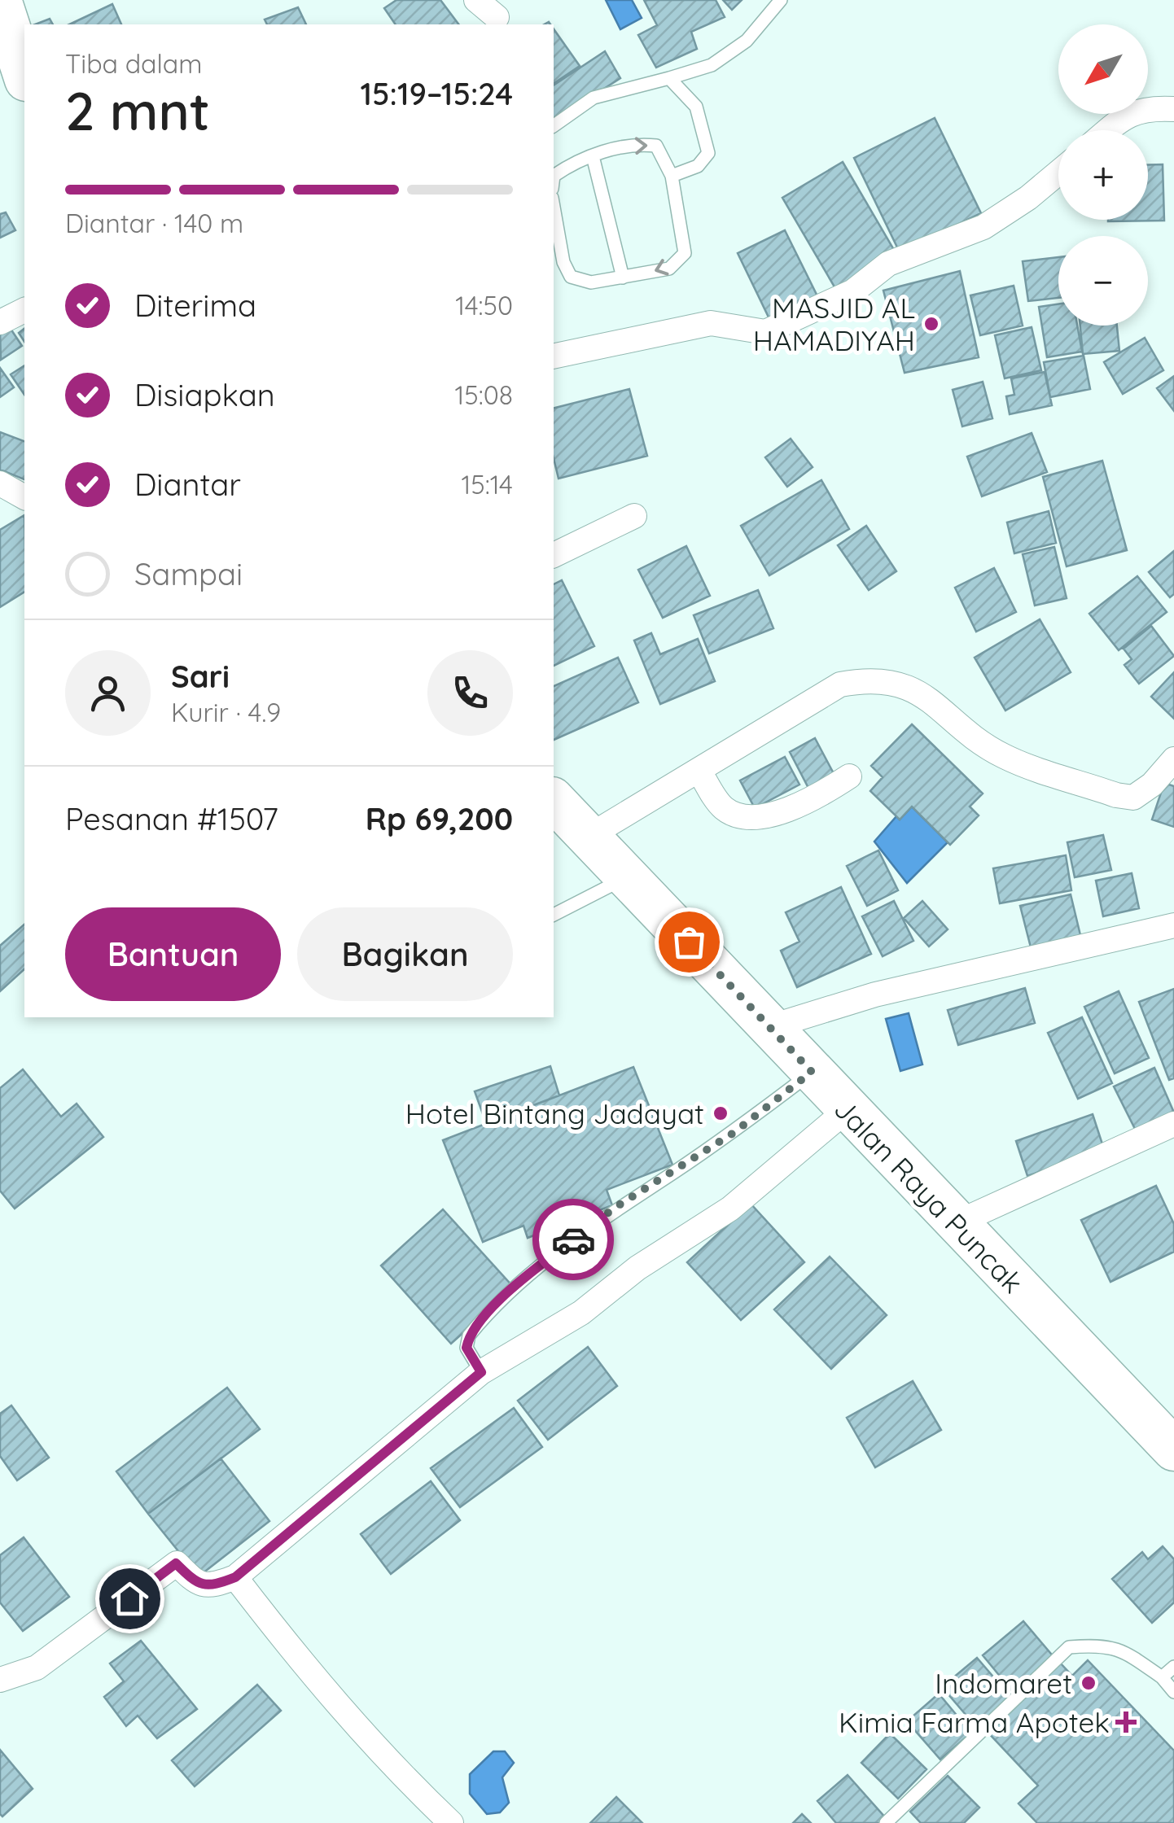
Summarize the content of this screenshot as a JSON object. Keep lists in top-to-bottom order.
{
  "streets": {
    "highway": ["Jalan Raya Puncak"]
  },
  "places": {
    "other": ["MASJID AL HAMADIYAH", "Hotel Bintang Jadayat", "Indomaret"],
    "health": ["Kimia Farma Apotek"]
  },
  "north": "bottom left",
  "page": {
    "map_buttons": ["+", "−"],
    "heading": ["2 mnt", "Tiba dalam", "15:19–15:24"],
    "panel": [
      "Sari",
      "Kurir · 4.9",
      "Pesanan #1507",
      "Rp 69,200"
    ],
    "bar": "Diantar · 140 m",
    "list": [
      ["Diterima", "14:50"],
      ["Disiapkan", "15:08"],
      ["Diantar", "15:14"],
      "Sampai"
    ],
    "buttons": ["Bantuan", "Bagikan"]
  }
}
